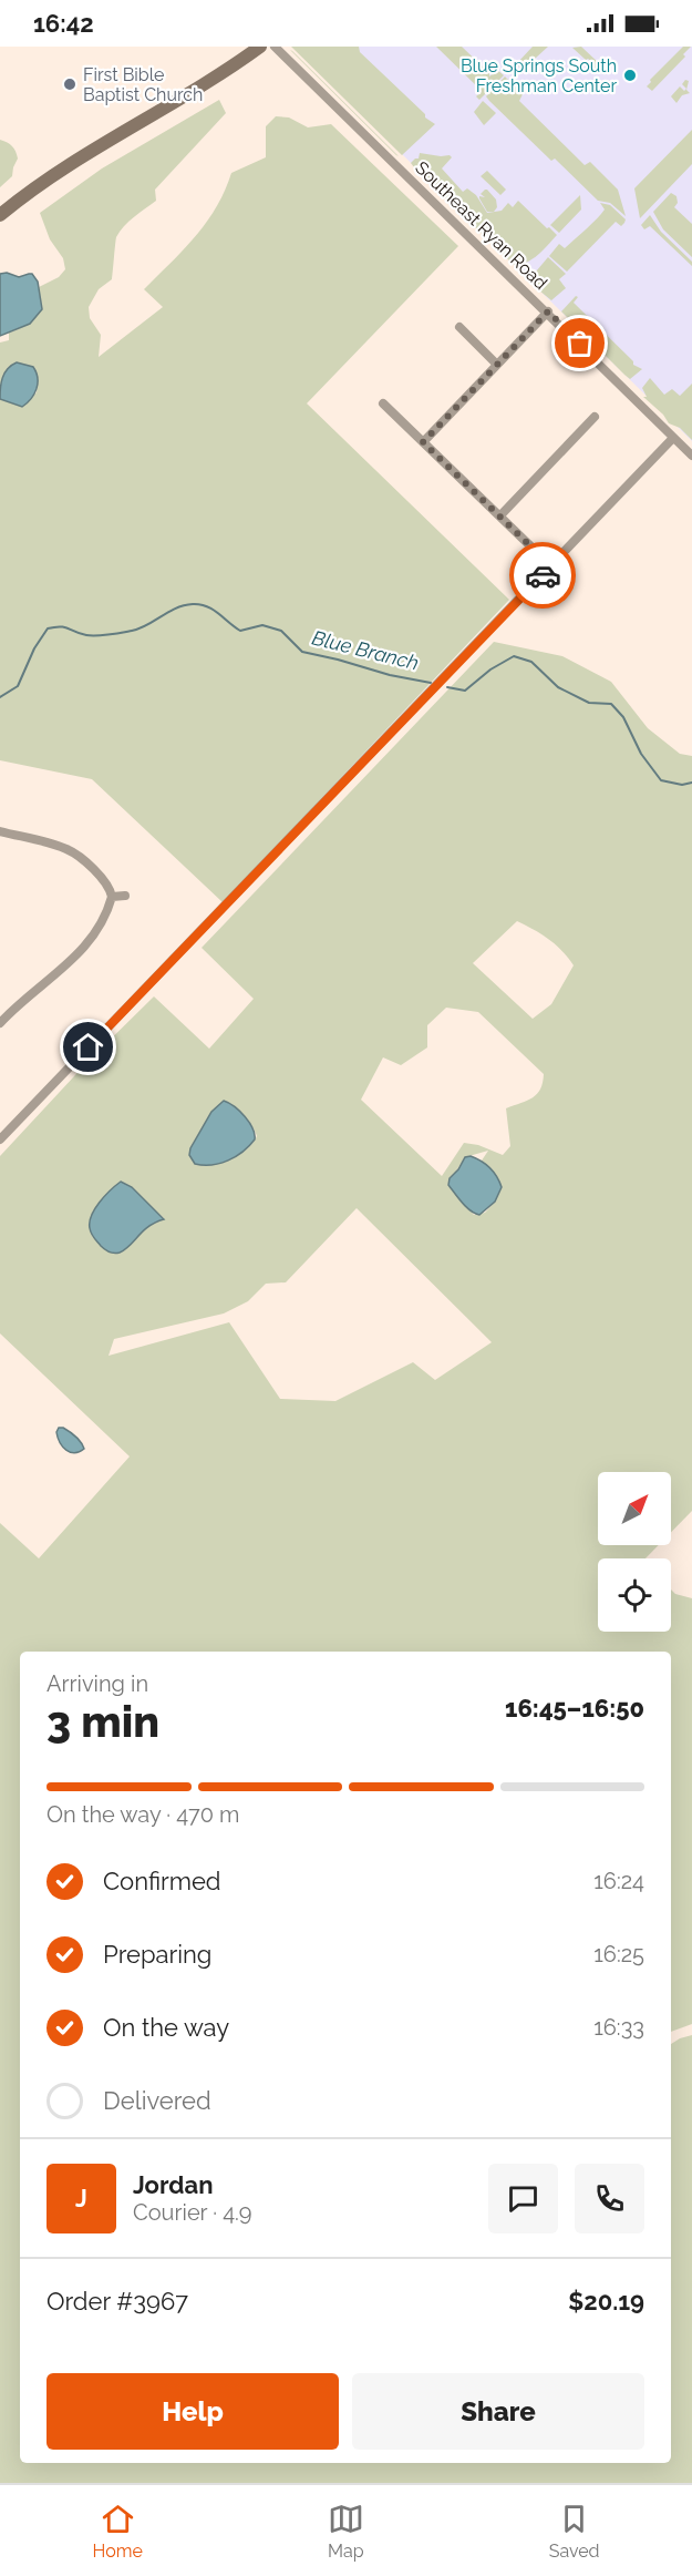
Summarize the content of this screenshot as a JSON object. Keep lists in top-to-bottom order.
{
  "streets": {
    "street": ["Southeast Ryan Road"]
  },
  "water": ["Blue Branch"],
  "places": ["Blue Springs South Freshman Center", "First Bible Baptist Church"],
  "north": "top right",
  "page": {
    "status": "16:42",
    "heading": ["3 min", "Arriving in", "16:45–16:50"],
    "panel": [
      "Jordan",
      "Courier · 4.9",
      "Order #3967",
      "$20.19"
    ],
    "bar": "On the way · 470 m",
    "list": [
      ["Confirmed", "16:24"],
      ["Preparing", "16:25"],
      ["On the way", "16:33"],
      "Delivered"
    ],
    "round": "J",
    "buttons": ["Help", "Share"],
    "tabs": ["Home", "Map", "Saved"]
  }
}
